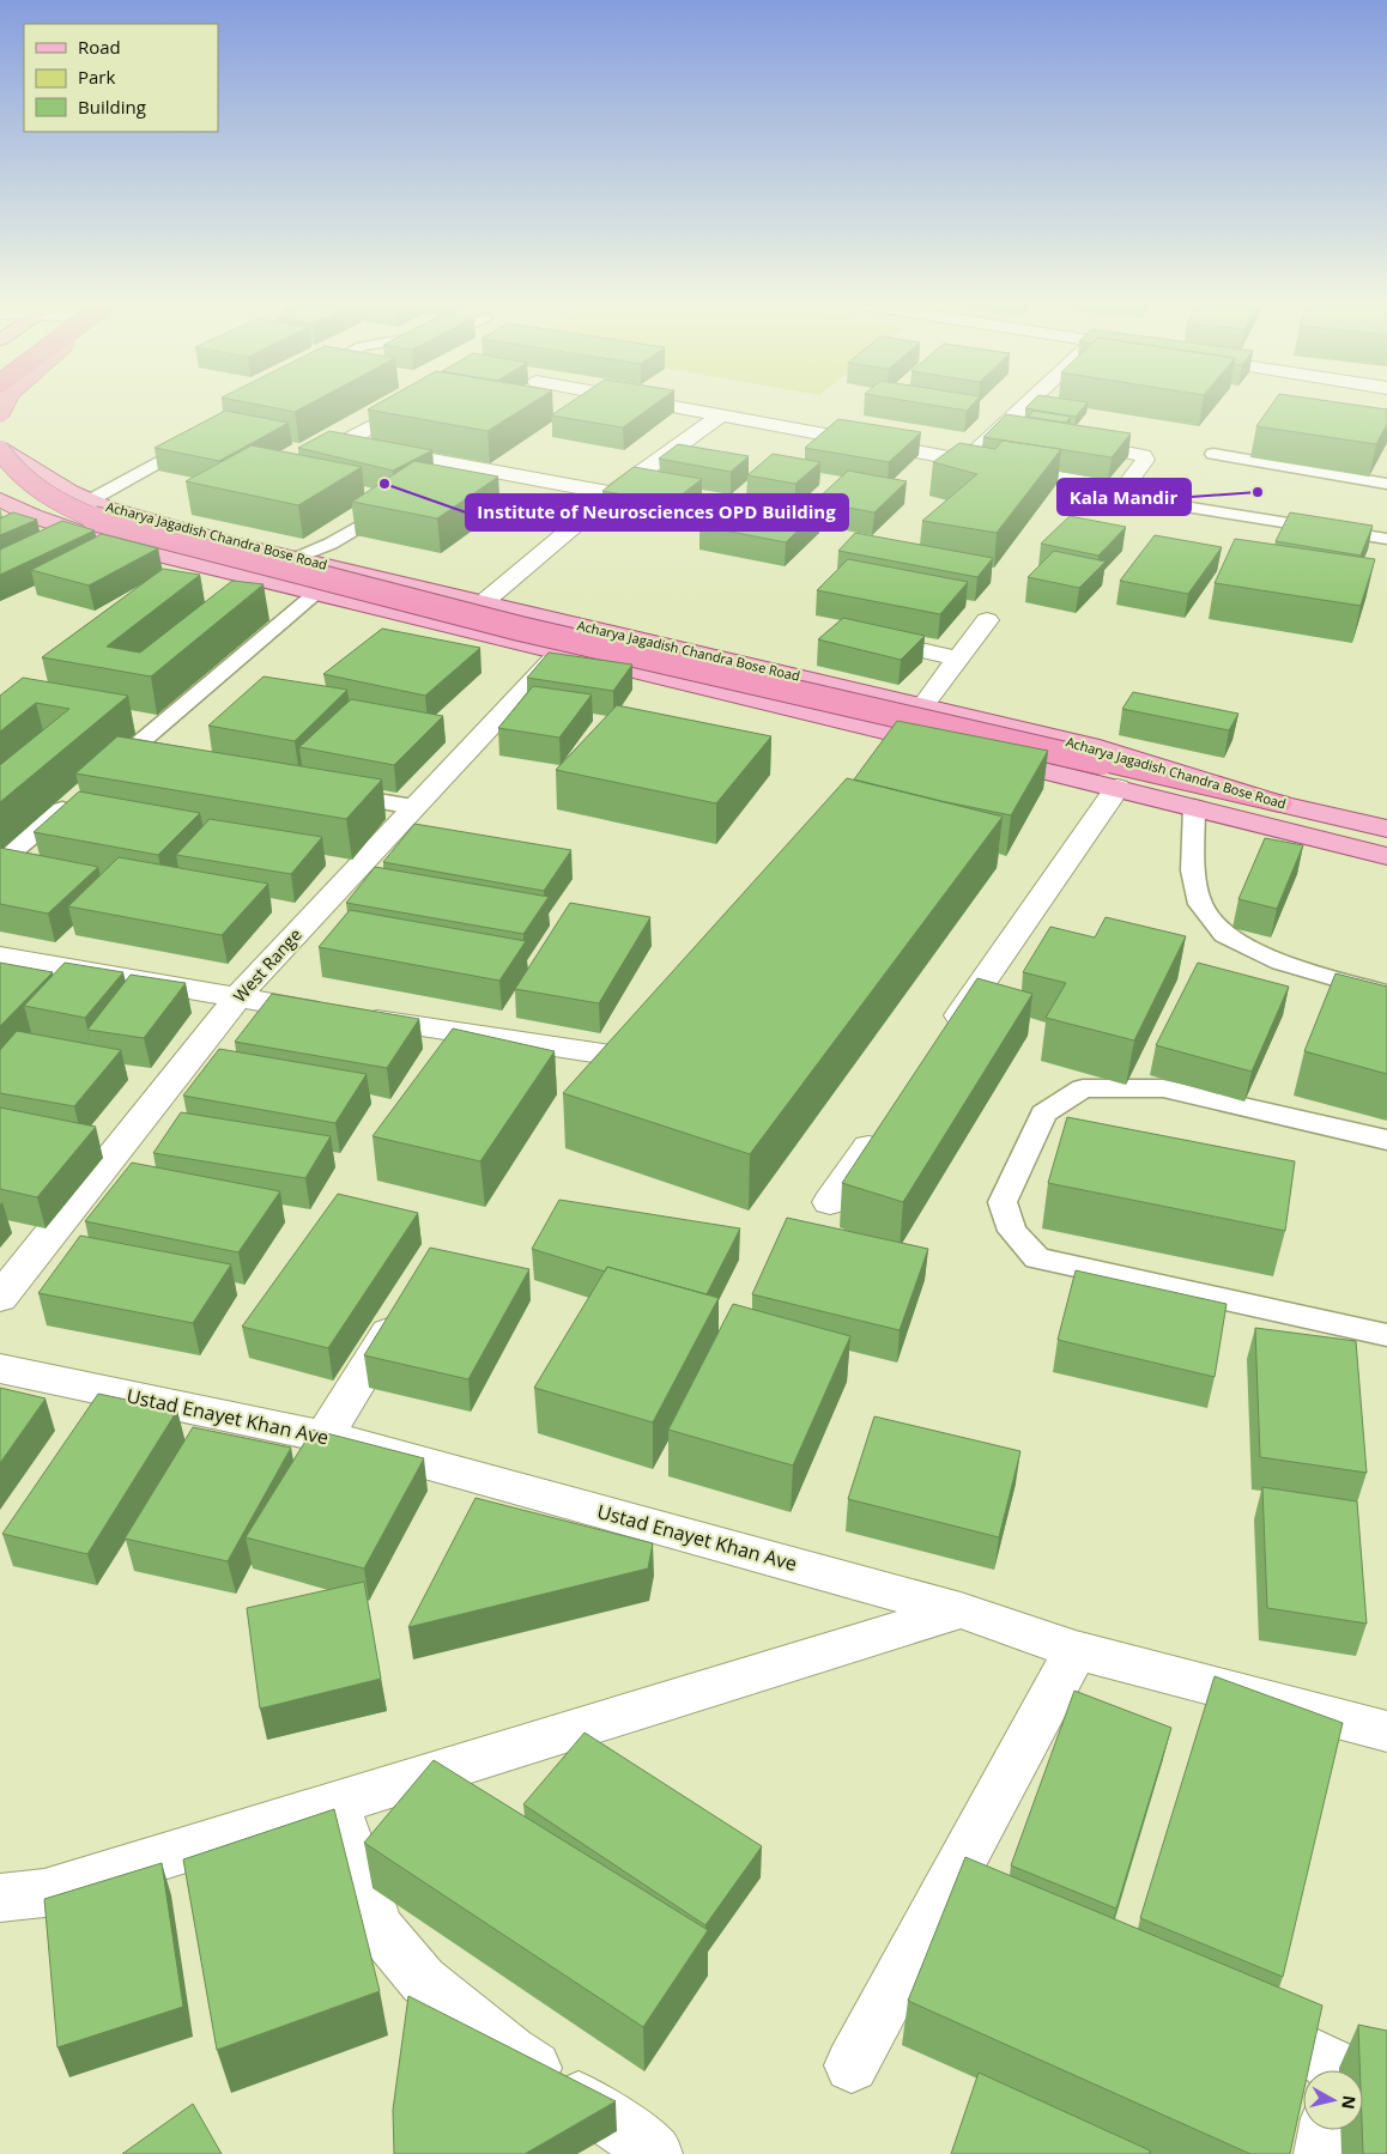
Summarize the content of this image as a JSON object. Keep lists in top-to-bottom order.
{
  "streets": {
    "main road": ["Acharya Jagadish Chandra Bose Road"],
    "street": ["West Range", "Ustad Enayet Khan Ave"]
  },
  "crossings": [
    ["Acharya Jagadish Chandra Bose Road", "West Range"]
  ],
  "places": ["Institute of Neurosciences OPD Building", "Kala Mandir"],
  "legend": ["Road", "Park", "Building"],
  "north": "right"
}
